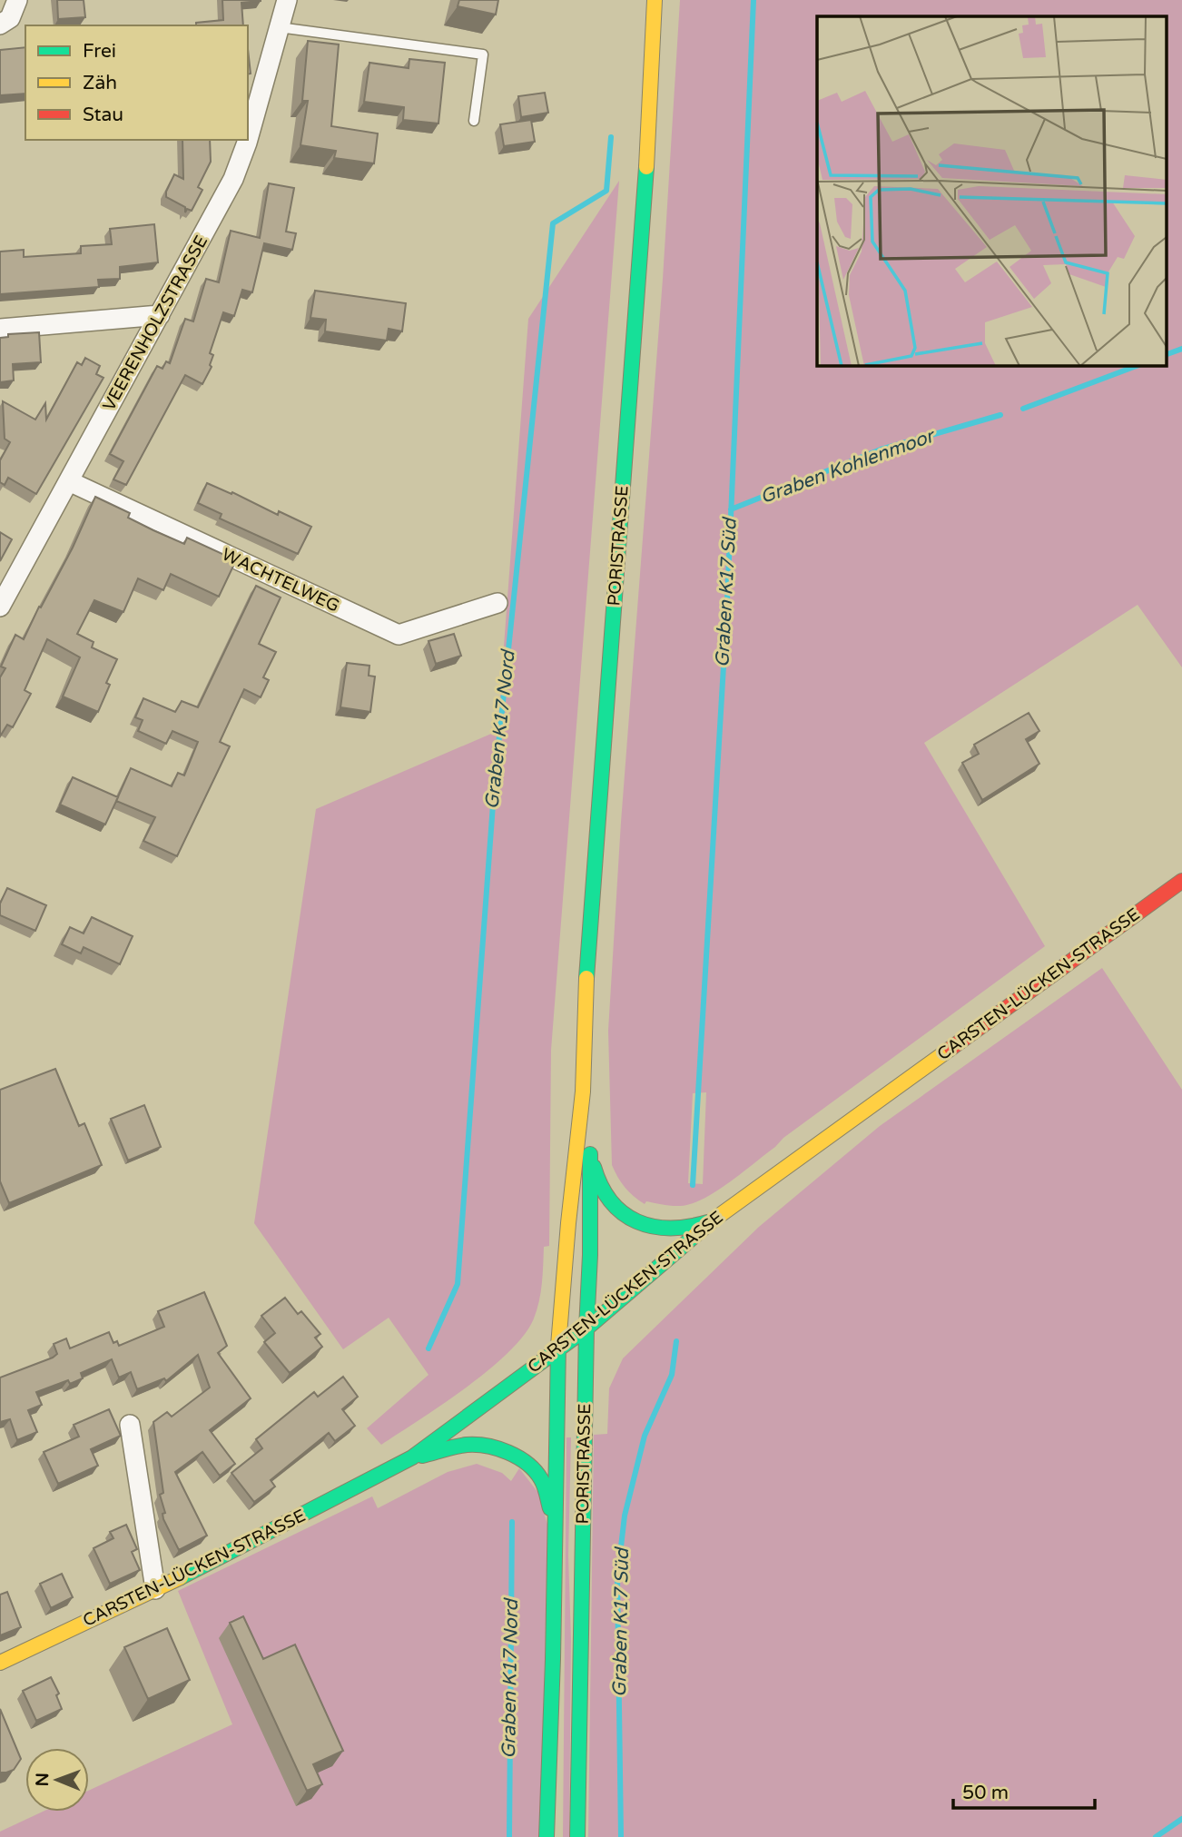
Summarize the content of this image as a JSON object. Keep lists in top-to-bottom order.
{
  "streets": {
    "main road": ["PORISTRASSE", "CARSTEN-LÜCKEN-STRASSE"],
    "street": ["VEERENHOLZSTRASSE", "WACHTELWEG"]
  },
  "crossings": [
    ["VEERENHOLZSTRASSE", "WACHTELWEG"],
    ["PORISTRASSE", "CARSTEN-LÜCKEN-STRASSE"]
  ],
  "water": ["Graben Kohlenmoor", "Graben K17 Süd", "Graben K17 Nord"],
  "legend": ["Frei", "Zäh", "Stau"],
  "scale_bar": "50 m",
  "north": "left"
}
